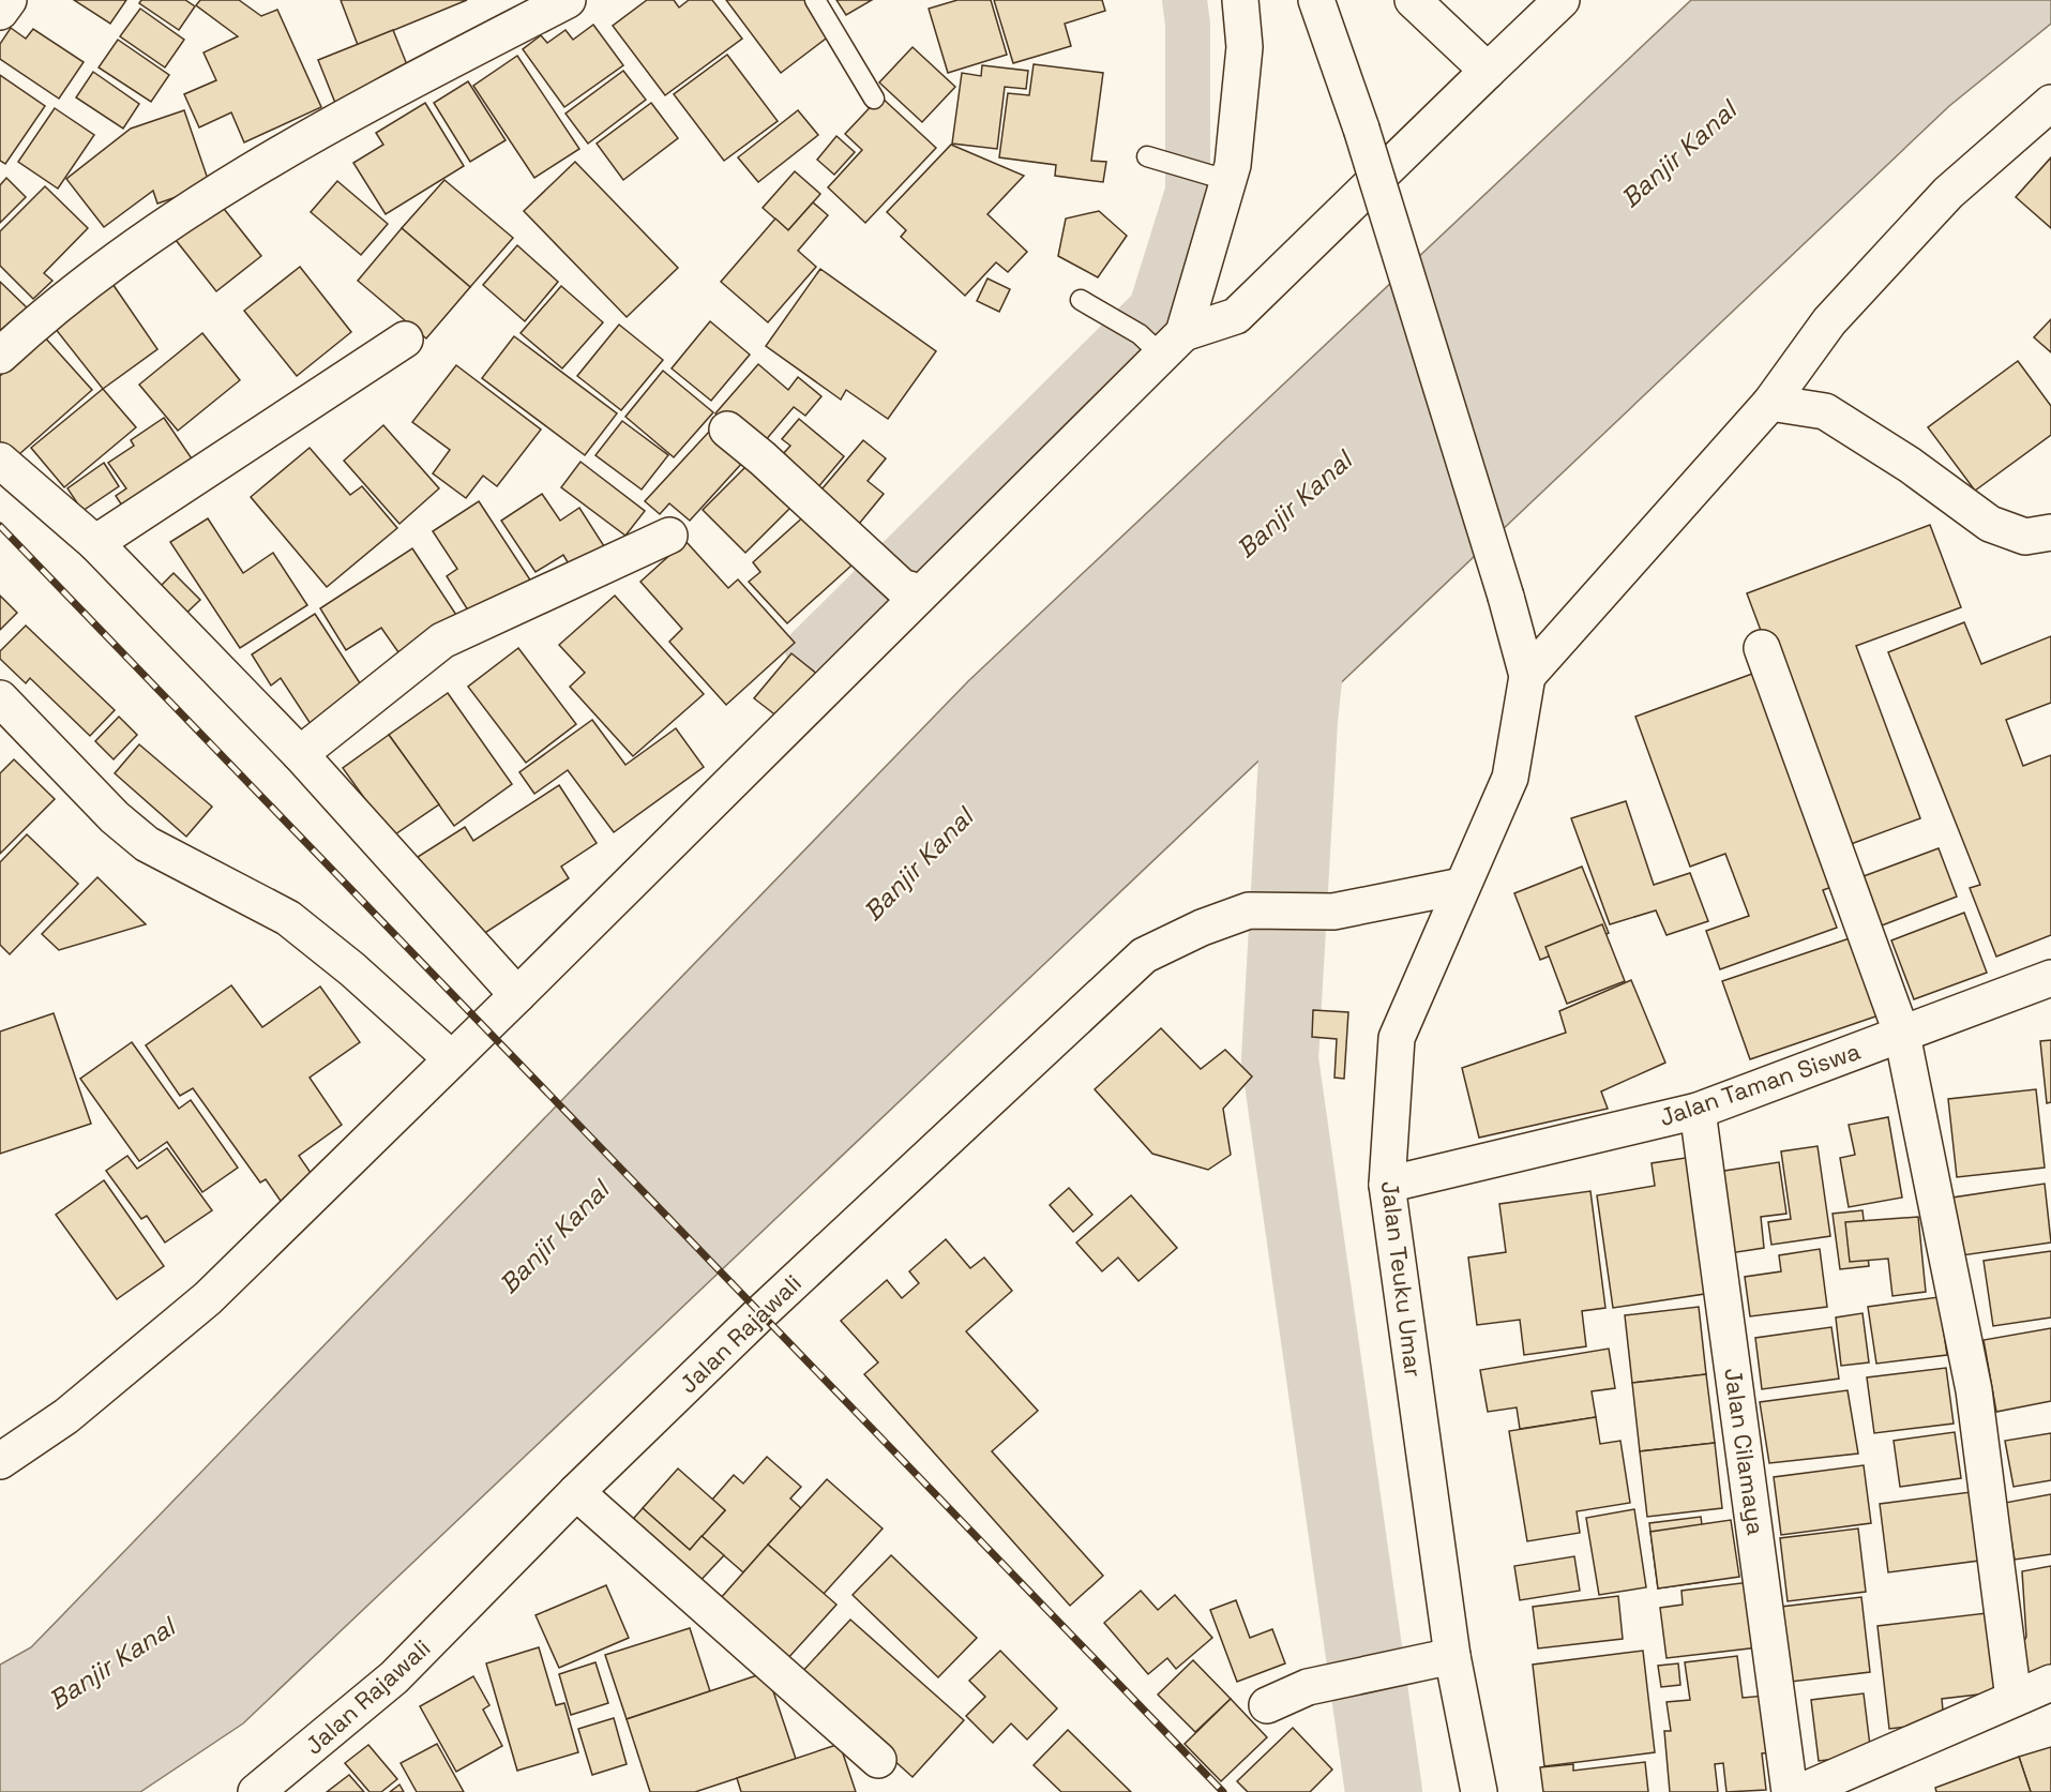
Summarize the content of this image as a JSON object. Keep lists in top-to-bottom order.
{
  "streets": {
    "street": [
      "Jalan Taman Siswa",
      "Jalan Teuku Umar",
      "Jalan Rajawali",
      "Jalan Cilamaya"
    ]
  },
  "crossings": [
    ["Jalan Taman Siswa", "Jalan Teuku Umar"],
    ["Jalan Taman Siswa", "Jalan Cilamaya"],
    ["Jalan Teuku Umar", "Jalan Rajawali"]
  ],
  "water": ["Banjir Kanal"]
}
